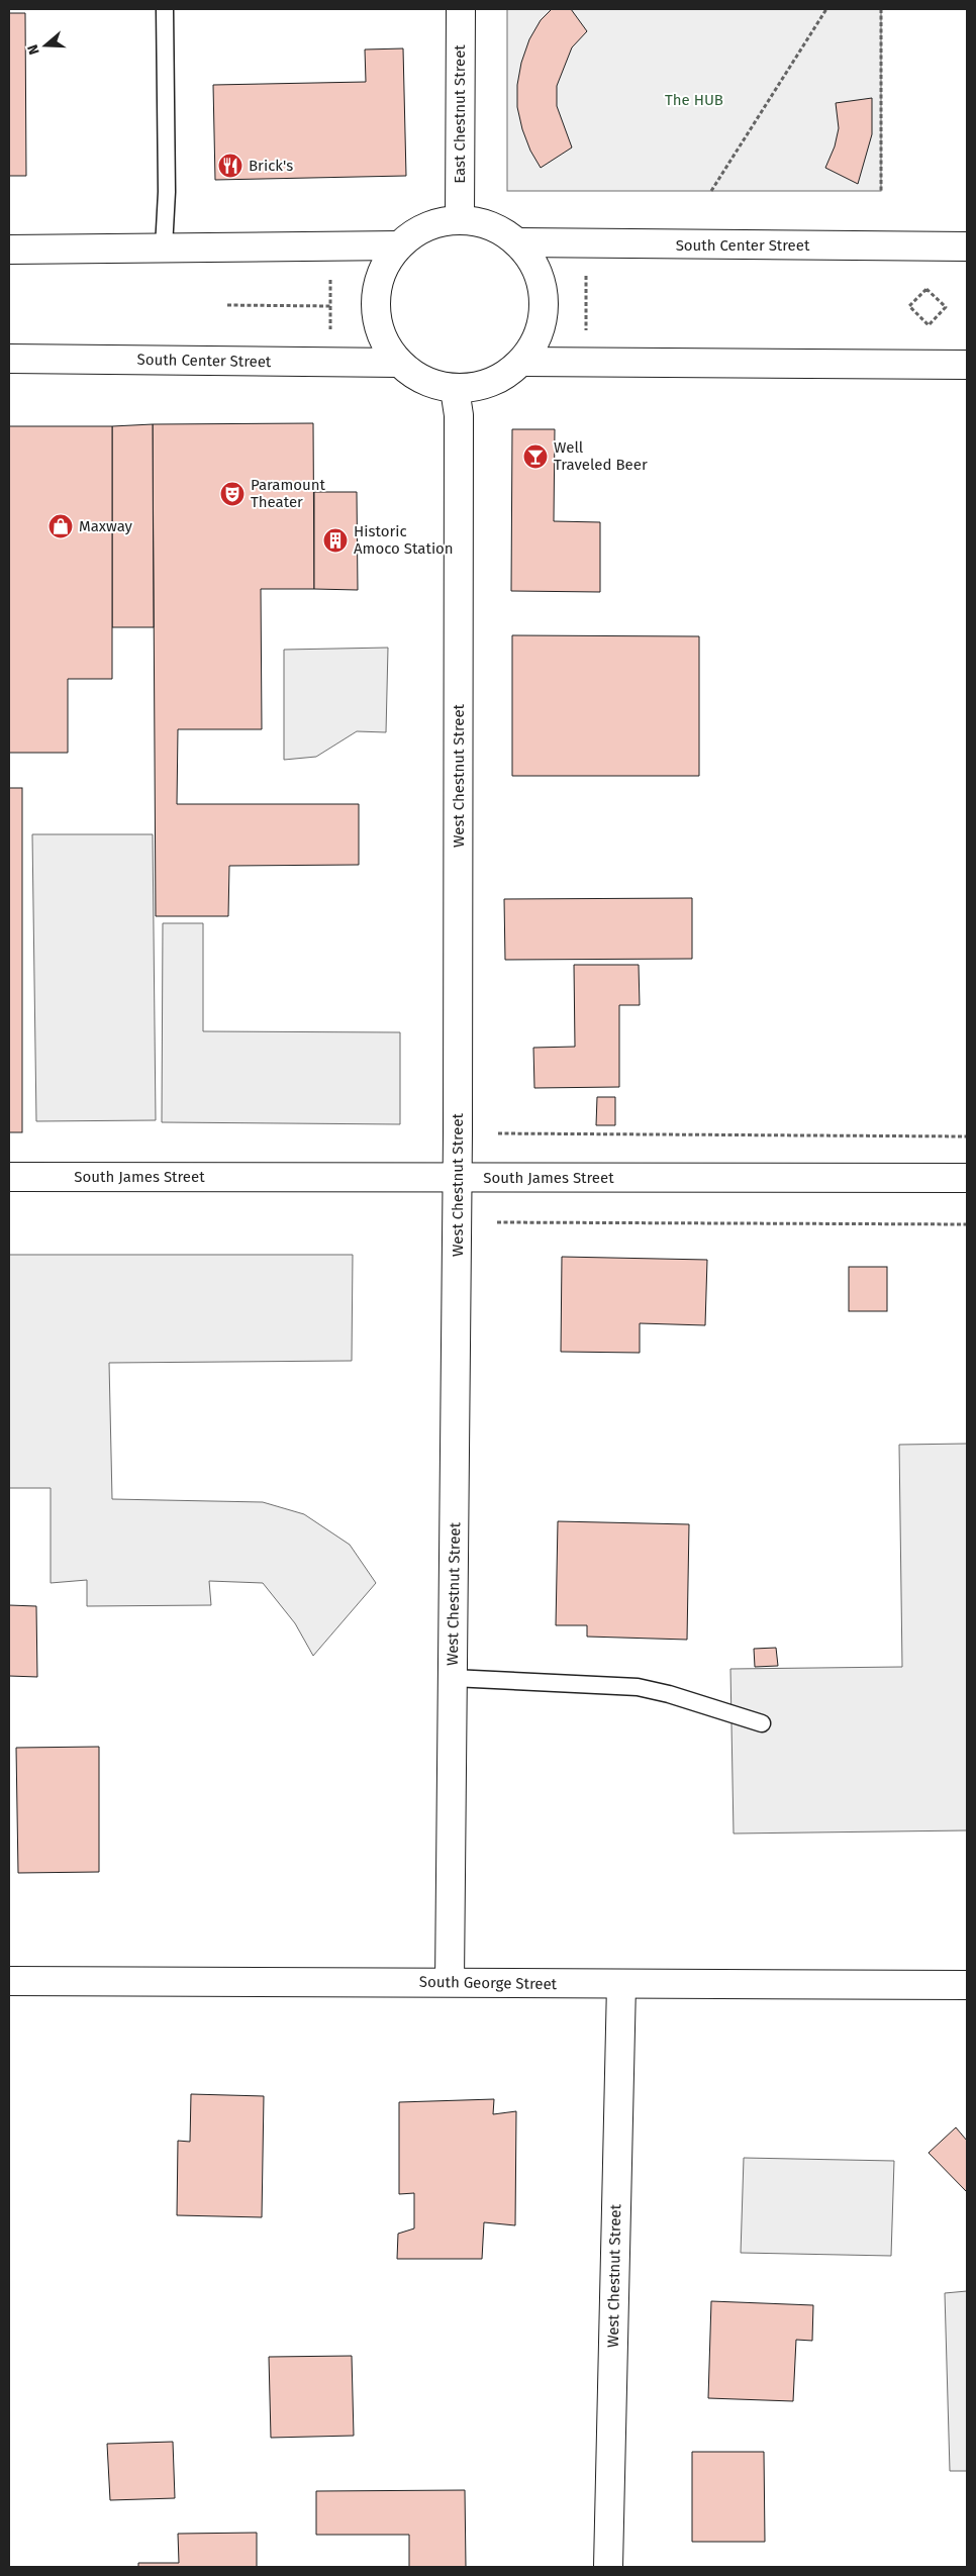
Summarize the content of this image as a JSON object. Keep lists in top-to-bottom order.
{
  "streets": {
    "street": [
      "East Chestnut Street",
      "South Center Street",
      "West Chestnut Street",
      "South James Street",
      "South George Street"
    ]
  },
  "crossings": [
    ["East Chestnut Street", "South Center Street"],
    ["East Chestnut Street", "West Chestnut Street"],
    ["South Center Street", "West Chestnut Street"],
    ["West Chestnut Street", "South James Street"],
    ["West Chestnut Street", "South George Street"]
  ],
  "parks": ["The HUB"],
  "places": {
    "restaurant": ["Brick's"],
    "bar": ["Well Traveled Beer"],
    "theatre": ["Paramount Theater"],
    "shop": ["Maxway"],
    "building": ["Historic Amoco Station"]
  },
  "north": "left"
}
